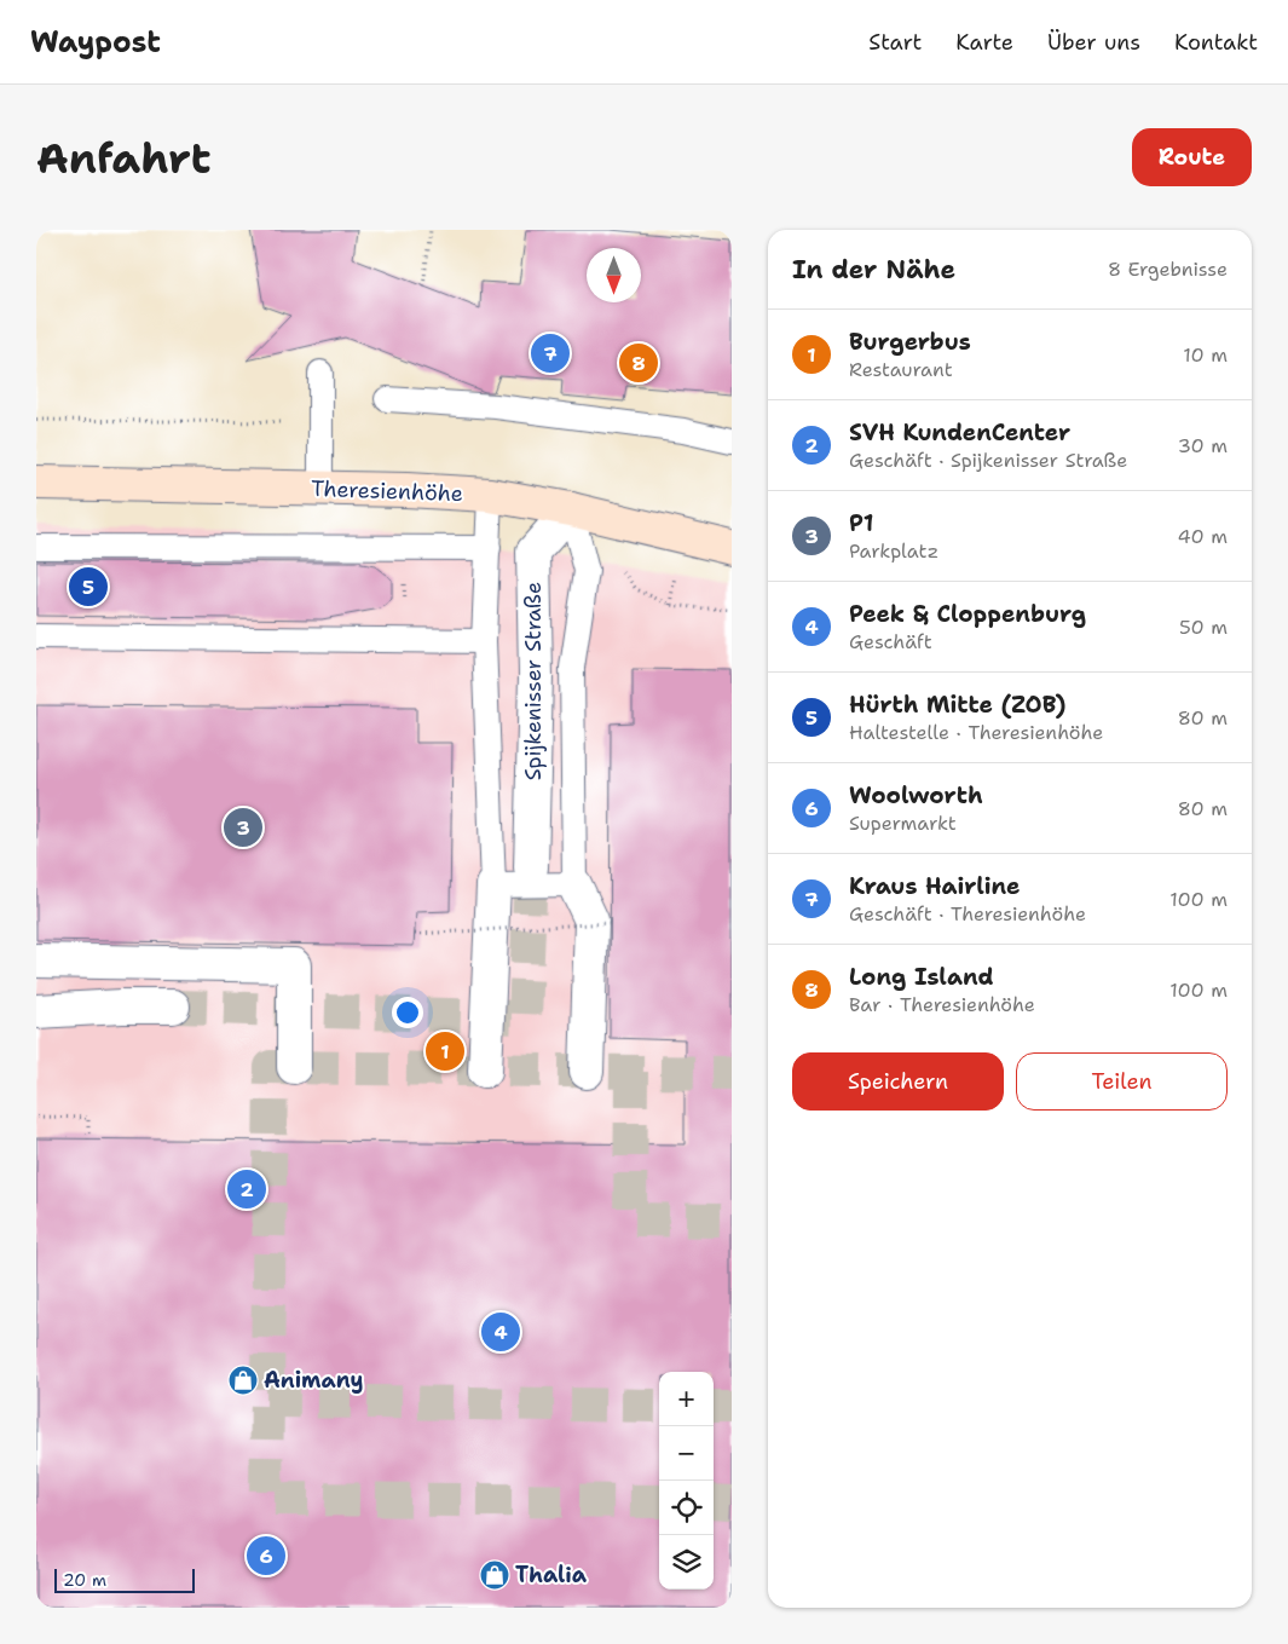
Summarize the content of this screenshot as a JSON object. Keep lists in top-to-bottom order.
{
  "streets": {
    "street": ["Theresienhöhe", "Spijkenisser Straße"]
  },
  "crossings": [
    ["Theresienhöhe", "Spijkenisser Straße"]
  ],
  "places": {
    "shop": ["Animany", "Thalia"]
  },
  "scale_bar": "20 m",
  "north": "bottom",
  "page": {
    "header": "Waypost",
    "nav": [
      "Start",
      "Karte",
      "Über uns",
      "Kontakt"
    ],
    "buttons": [
      "Route",
      ["Speichern", "Teilen"]
    ],
    "title": "Anfahrt",
    "heading": ["In der Nähe", "8 Ergebnisse"],
    "list": [
      {
        "mark": "1",
        "name": "Burgerbus",
        "note": "Restaurant",
        "value": "10 m"
      },
      {
        "mark": "2",
        "name": "SVH KundenCenter",
        "note": "Geschäft · Spijkenisser Straße",
        "value": "30 m"
      },
      {
        "mark": "3",
        "name": "P1",
        "note": "Parkplatz",
        "value": "40 m"
      },
      {
        "mark": "4",
        "name": "Peek & Cloppenburg",
        "note": "Geschäft",
        "value": "50 m"
      },
      {
        "mark": "5",
        "name": "Hürth Mitte (ZOB)",
        "note": "Haltestelle · Theresienhöhe",
        "value": "80 m"
      },
      {
        "mark": "6",
        "name": "Woolworth",
        "note": "Supermarkt",
        "value": "80 m"
      },
      {
        "mark": "7",
        "name": "Kraus Hairline",
        "note": "Geschäft · Theresienhöhe",
        "value": "100 m"
      },
      {
        "mark": "8",
        "name": "Long Island",
        "note": "Bar · Theresienhöhe",
        "value": "100 m"
      }
    ],
    "pins": [
      "7",
      "8",
      "5",
      "3",
      "1",
      "2",
      "4",
      "6"
    ],
    "map_buttons": ["+", "−"],
    "scale": "20 m"
  }
}
